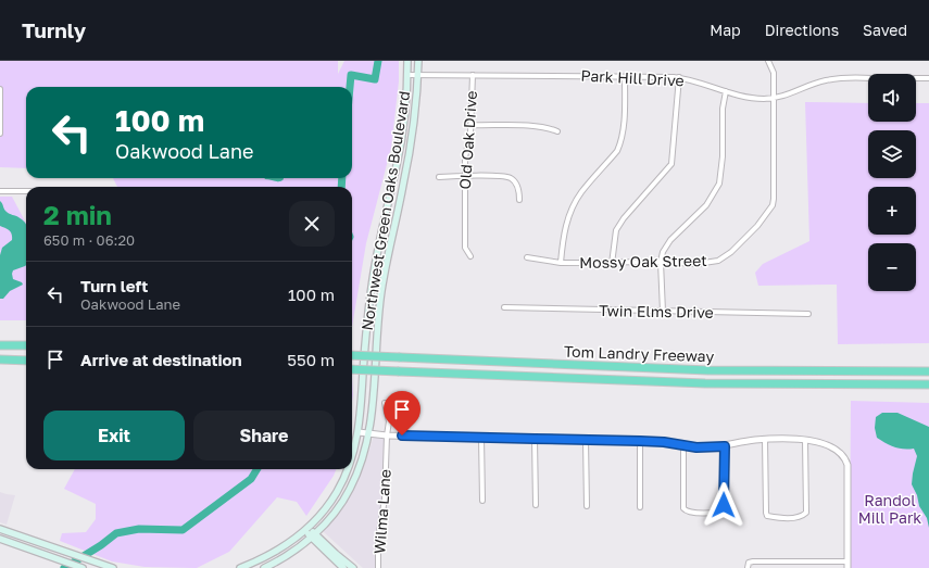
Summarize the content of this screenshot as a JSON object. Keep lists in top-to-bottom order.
{
  "streets": {
    "highway": ["Tom Landry Freeway"],
    "main road": ["Northwest Green Oaks Boulevard"],
    "street": [
      "Park Hill Drive",
      "Old Oak Drive",
      "Mossy Oak Street",
      "Twin Elms Drive",
      "Wilma Lane"
    ]
  },
  "crossings": [
    ["Park Hill Drive", "Old Oak Drive"],
    ["Park Hill Drive", "Northwest Green Oaks Boulevard"],
    ["Park Hill Drive", "Mossy Oak Street"]
  ],
  "parks": ["Randol Mill Park"],
  "page": {
    "header": "Turnly",
    "nav": ["Map", "Directions", "Saved"],
    "map_buttons": ["+", "−"],
    "turn": ["100 m", "Oakwood Lane"],
    "heading": ["2 min", "650 m · 06:20"],
    "list": [
      {
        "name": "Turn left",
        "note": "Oakwood Lane",
        "value": "100 m"
      },
      {
        "name": "Arrive at destination",
        "value": "550 m"
      }
    ],
    "buttons": ["Exit", "Share"]
  }
}
